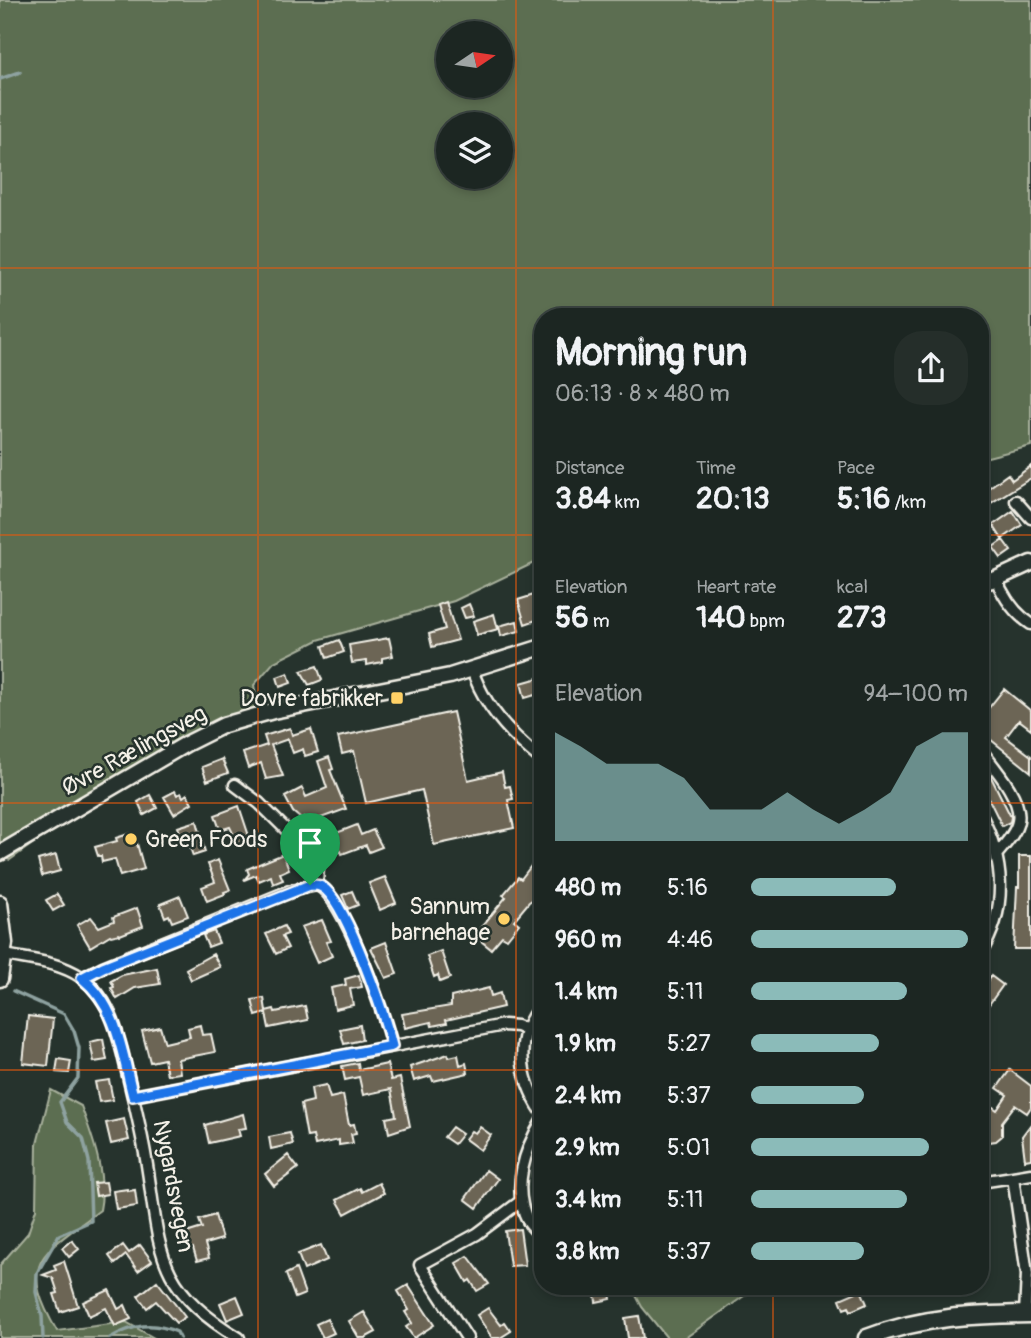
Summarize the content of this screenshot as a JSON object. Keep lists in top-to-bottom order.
{
  "streets": {
    "main road": ["Øvre Rælingsveg"],
    "street": ["Nygardsvegen"]
  },
  "places": {
    "transit": ["Dovre fabrikker"],
    "other": ["Green Foods", "Sannum barnehage"]
  },
  "north": "right",
  "page": {
    "heading": ["Morning run", "06:13 · 8 × 480 m"],
    "stats": [
      ["Distance", "3.84 km"],
      ["Time", "20:13"],
      ["Pace", "5:16 /km"],
      ["Elevation", "56 m"],
      ["Heart rate", "140 bpm"],
      ["kcal", "273"]
    ],
    "chart": ["Elevation", "94–100 m"],
    "list": [
      {
        "name": "480 m",
        "note": "5:16"
      },
      {
        "name": "960 m",
        "note": "4:46"
      },
      {
        "name": "1.4 km",
        "note": "5:11"
      },
      {
        "name": "1.9 km",
        "note": "5:27"
      },
      {
        "name": "2.4 km",
        "note": "5:37"
      },
      {
        "name": "2.9 km",
        "note": "5:01"
      },
      {
        "name": "3.4 km",
        "note": "5:11"
      },
      {
        "name": "3.8 km",
        "note": "5:37"
      }
    ]
  }
}
